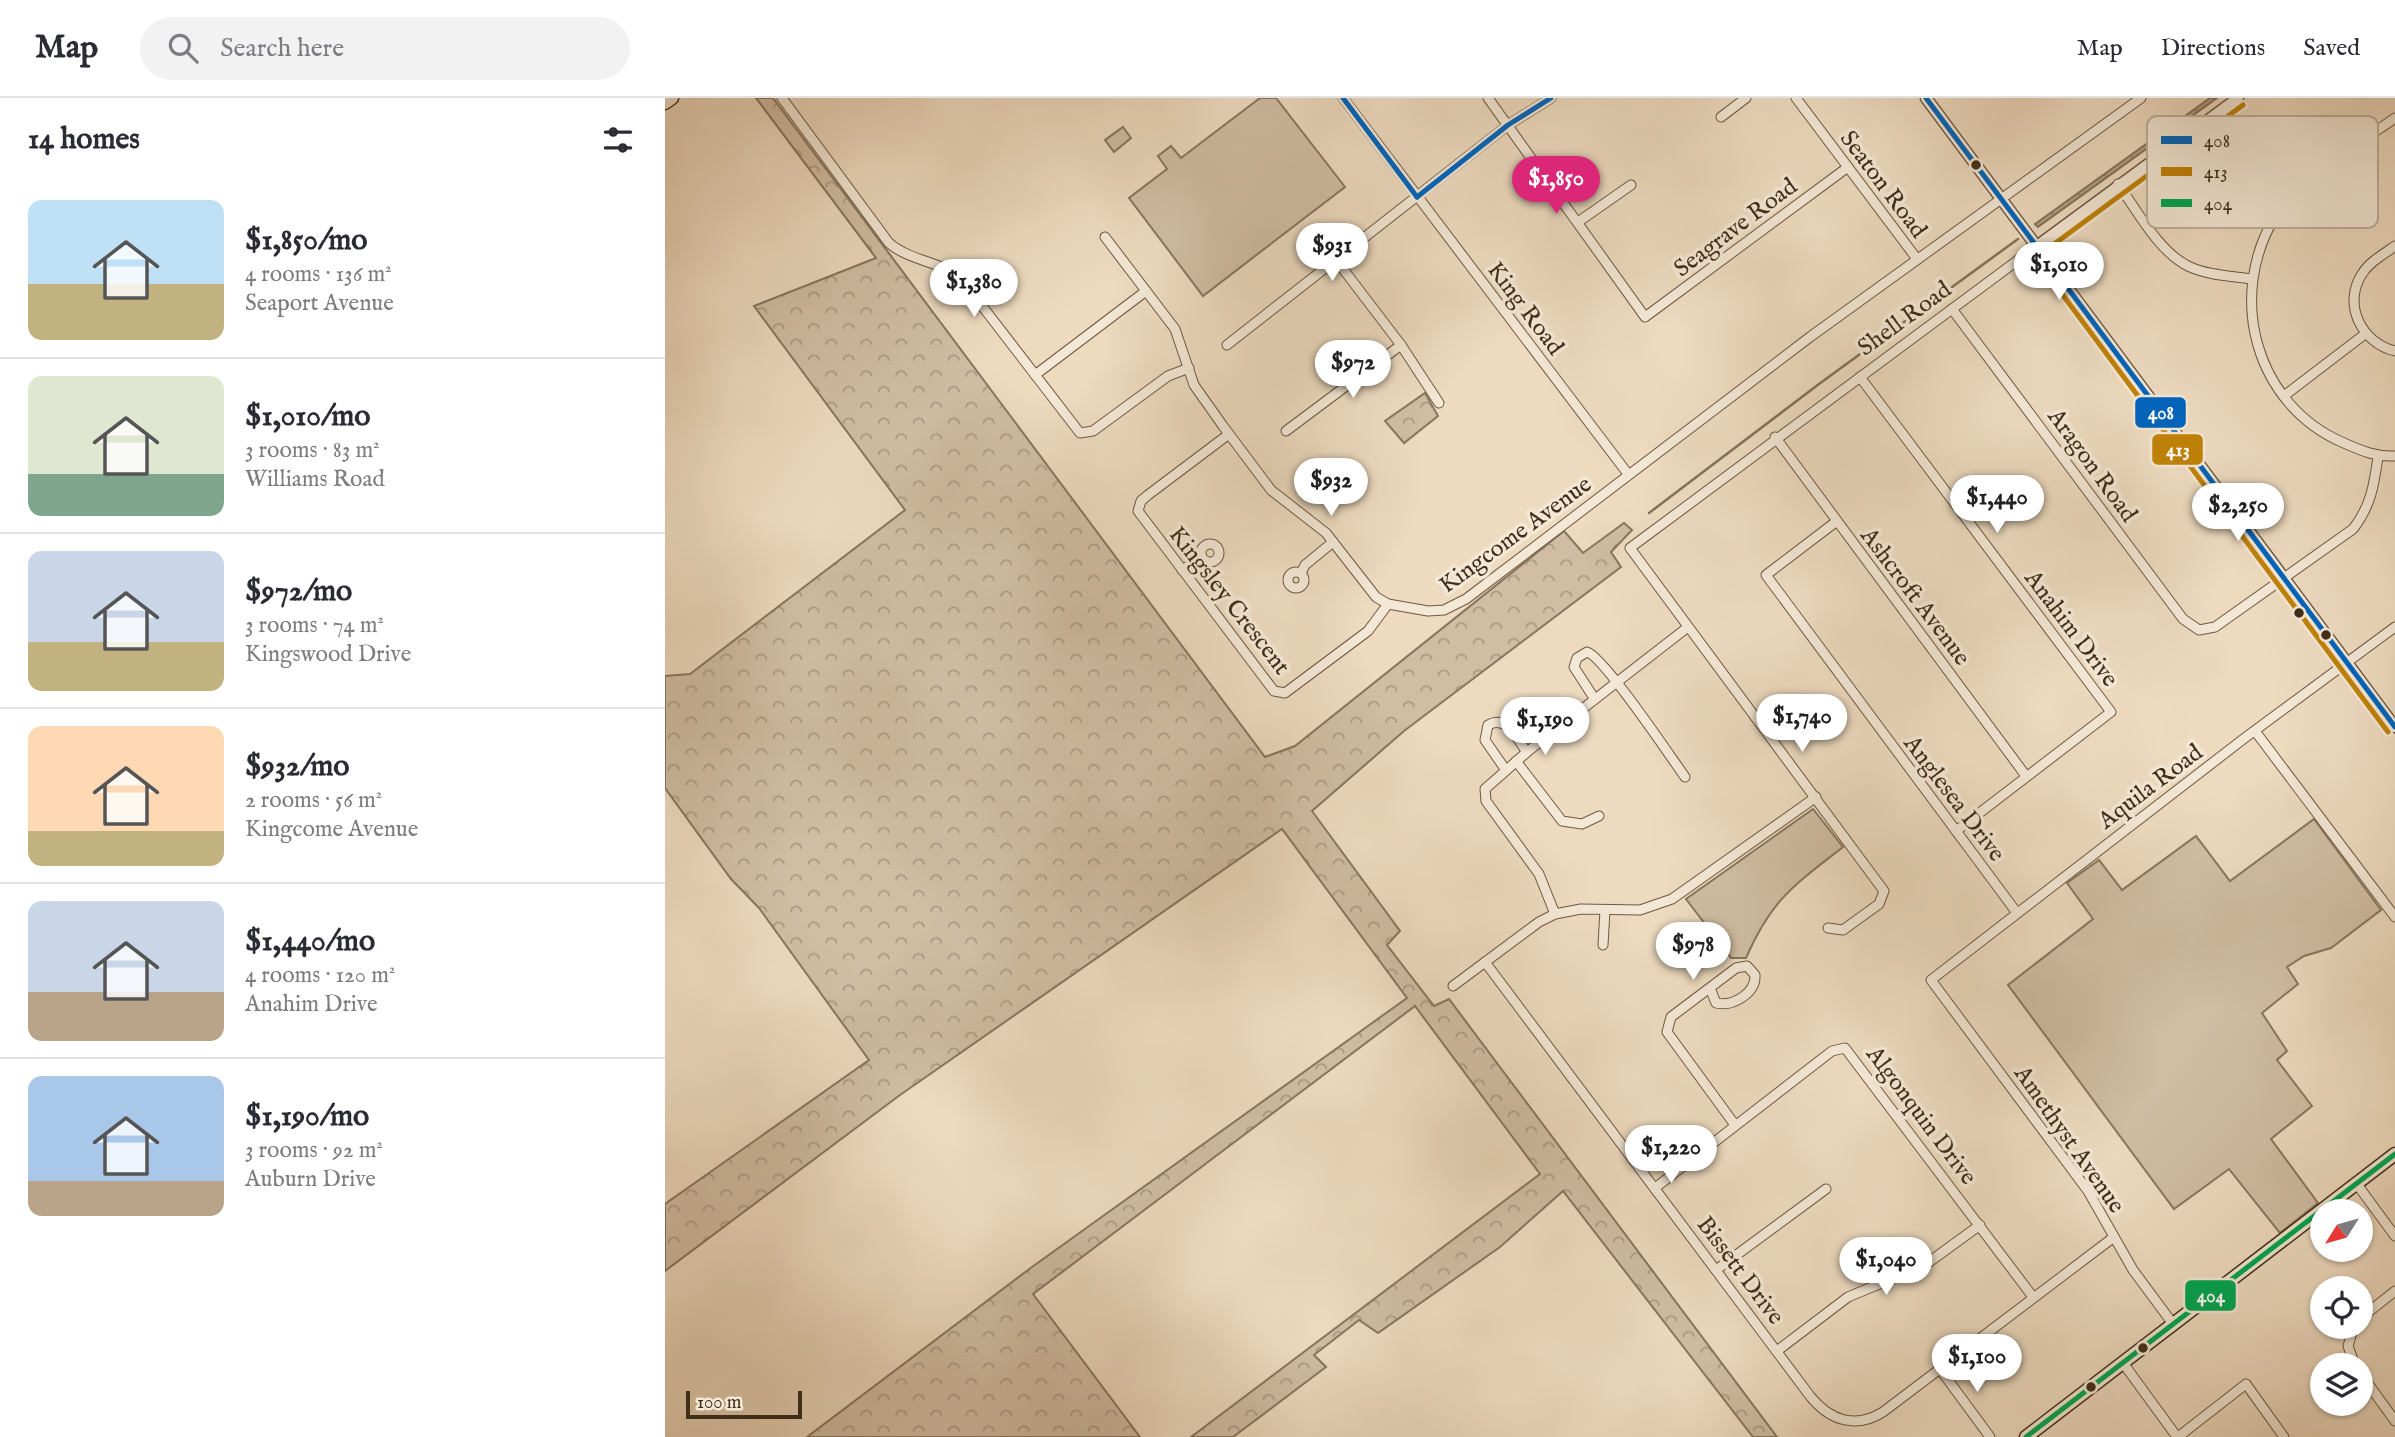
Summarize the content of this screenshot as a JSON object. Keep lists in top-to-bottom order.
{
  "streets": {
    "street": [
      "Seaton Road",
      "Seagrave Road",
      "King Road",
      "Shell Road",
      "Aragon Road",
      "Kingcome Avenue",
      "Ashcroft Avenue",
      "Kingsley Crescent",
      "Anahim Drive",
      "Aquila Road",
      "Anglesea Drive",
      "Algonquin Drive",
      "Amethyst Avenue",
      "Bissett Drive"
    ]
  },
  "crossings": [
    ["Seaton Road", "Seagrave Road"],
    ["Seaton Road", "Shell Road"],
    ["King Road", "Shell Road"],
    ["King Road", "Kingcome Avenue"],
    ["Shell Road", "Aragon Road"],
    ["Shell Road", "Kingcome Avenue"],
    ["Shell Road", "Ashcroft Avenue"],
    ["Shell Road", "Anahim Drive"],
    ["Kingcome Avenue", "Kingsley Crescent"],
    ["Ashcroft Avenue", "Anahim Drive"],
    ["Ashcroft Avenue", "Anglesea Drive"],
    ["Anahim Drive", "Anglesea Drive"],
    ["Aquila Road", "Anglesea Drive"],
    ["Aquila Road", "Amethyst Avenue"],
    ["Algonquin Drive", "Bissett Drive"]
  ],
  "lines": ["transit line 408", "transit line 413", "transit line 404"],
  "legend": ["408", "413", "404"],
  "scale_bar": "100 m",
  "north": "bottom left",
  "page": {
    "header": "Map",
    "search": "Search here",
    "nav": ["Map", "Directions", "Saved"],
    "heading": "14 homes",
    "price": [
      "$1,850",
      "$931",
      "$1,010",
      "$1,380",
      "$972",
      "$932",
      "$1,440",
      "$2,250",
      "$1,740",
      "$1,190",
      "$978",
      "$1,220",
      "$1,040",
      "$1,100"
    ],
    "list": [
      {
        "name": "$1,850/mo",
        "note": "4 rooms · 136 m² · Seaport Avenue"
      },
      {
        "name": "$1,010/mo",
        "note": "3 rooms · 83 m² · Williams Road"
      },
      {
        "name": "$972/mo",
        "note": "3 rooms · 74 m² · Kingswood Drive"
      },
      {
        "name": "$932/mo",
        "note": "2 rooms · 56 m² · Kingcome Avenue"
      },
      {
        "name": "$1,440/mo",
        "note": "4 rooms · 120 m² · Anahim Drive"
      },
      {
        "name": "$1,190/mo",
        "note": "3 rooms · 92 m² · Auburn Drive"
      }
    ],
    "scale": "100 m"
  }
}
